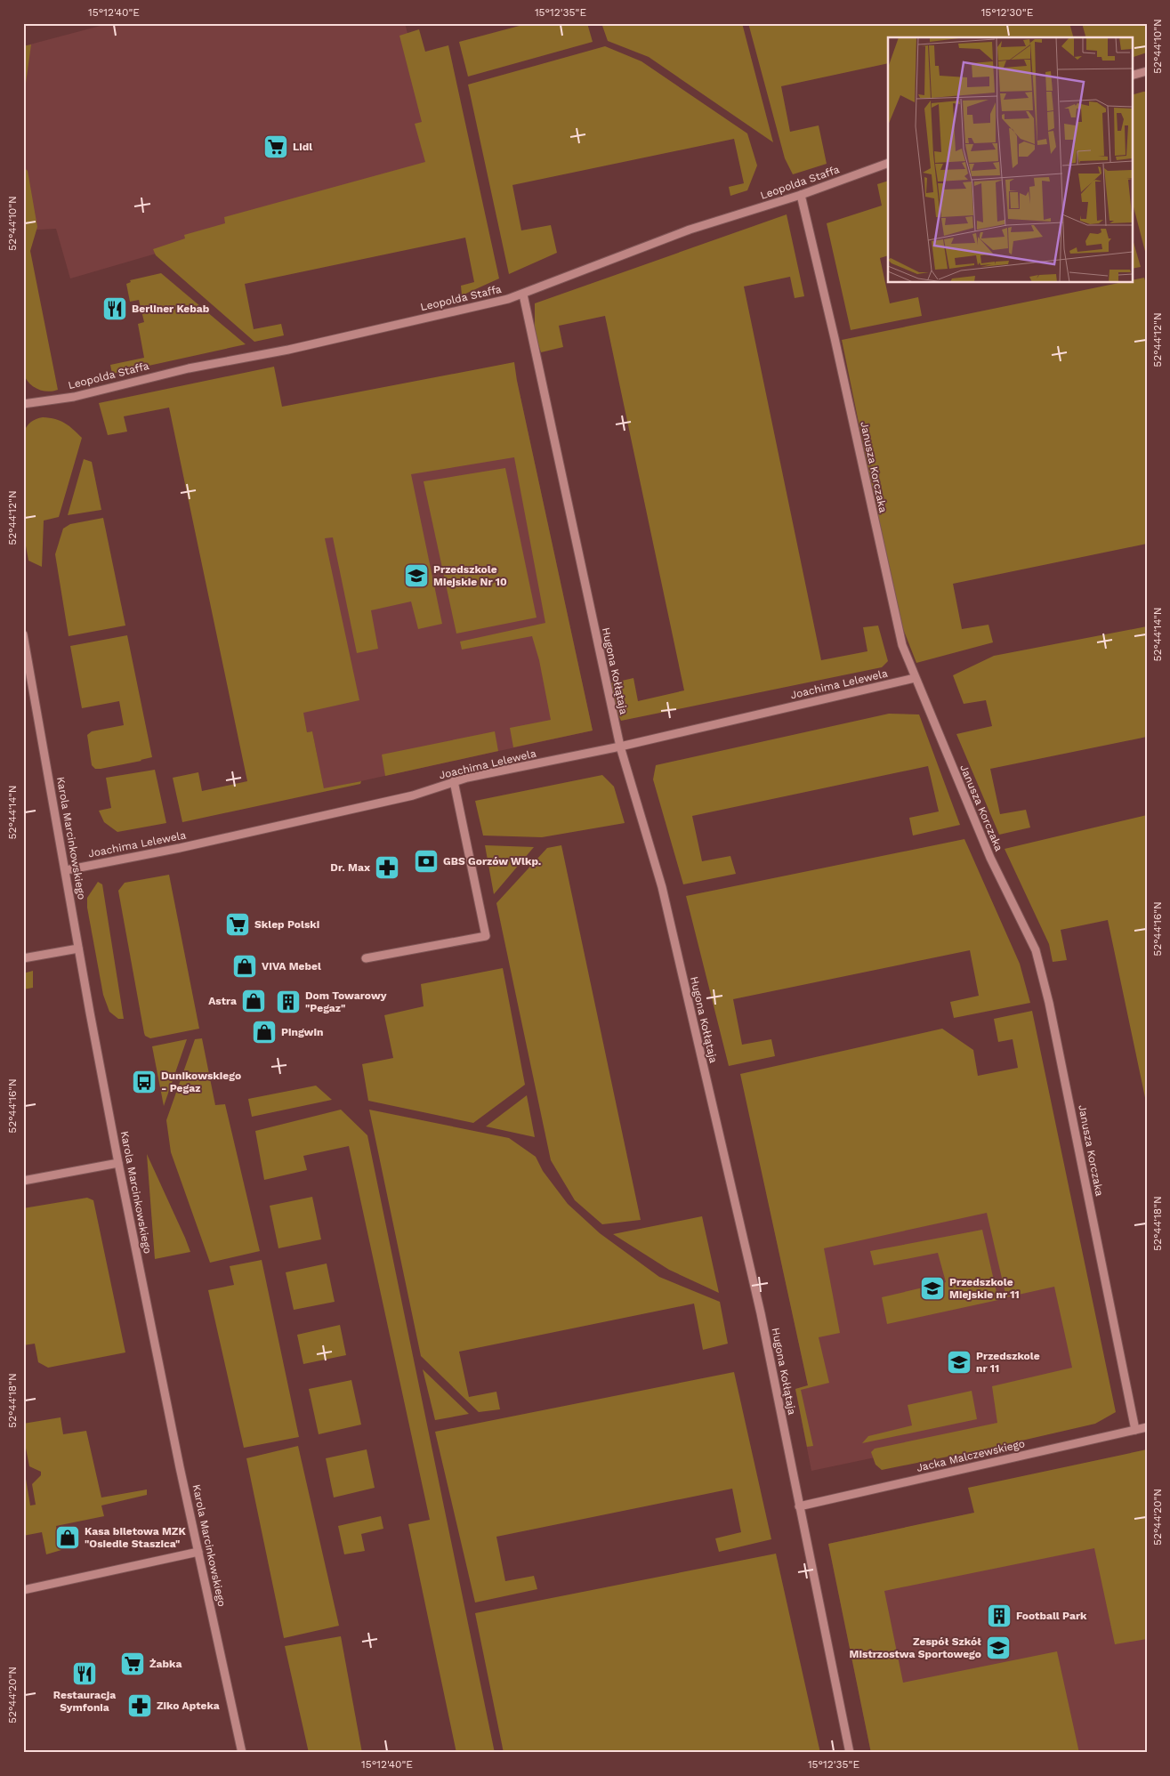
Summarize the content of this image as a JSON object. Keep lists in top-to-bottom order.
{
  "streets": {
    "street": [
      "Leopolda Staffa",
      "Janusza Korczaka",
      "Hugona Kołłątaja",
      "Joachima Lelewela",
      "Karola Marcinkowskiego",
      "Jacka Malczewskiego"
    ]
  },
  "crossings": [
    ["Leopolda Staffa", "Janusza Korczaka"],
    ["Leopolda Staffa", "Hugona Kołłątaja"],
    ["Janusza Korczaka", "Joachima Lelewela"],
    ["Janusza Korczaka", "Jacka Malczewskiego"],
    ["Hugona Kołłątaja", "Joachima Lelewela"],
    ["Hugona Kołłątaja", "Jacka Malczewskiego"],
    ["Joachima Lelewela", "Karola Marcinkowskiego"]
  ],
  "places": {
    "supermarket": ["Lidl", "Sklep Polski", "Żabka"],
    "restaurant": ["Berliner Kebab", "Restauracja Symfonia"],
    "school or university": [
      "Przedszkole Miejskie Nr 10",
      "Przedszkole Miejskie nr 11",
      "Przedszkole nr 11",
      "Zespół Szkół Mistrzostwa Sportowego"
    ],
    "bank": ["GBS Gorzów Wlkp."],
    "pharmacy": ["Dr. Max", "Ziko Apteka"],
    "shop": [
      "VIVA Mebel",
      "Astra",
      "Pingwin",
      "Kasa biletowa MZK \"Osiedle Staszica\""
    ],
    "building": ["Dom Towarowy \"Pegaz\"", "Football Park"],
    "bus stop": ["Dunikowskiego - Pegaz"]
  },
  "coordinates": [
    "15°12'40\"E",
    "15°12'35\"E",
    "15°12'30\"E",
    "52°44'10\"N",
    "52°44'12\"N",
    "52°44'14\"N",
    "52°44'16\"N",
    "52°44'18\"N",
    "52°44'20\"N"
  ]
}
